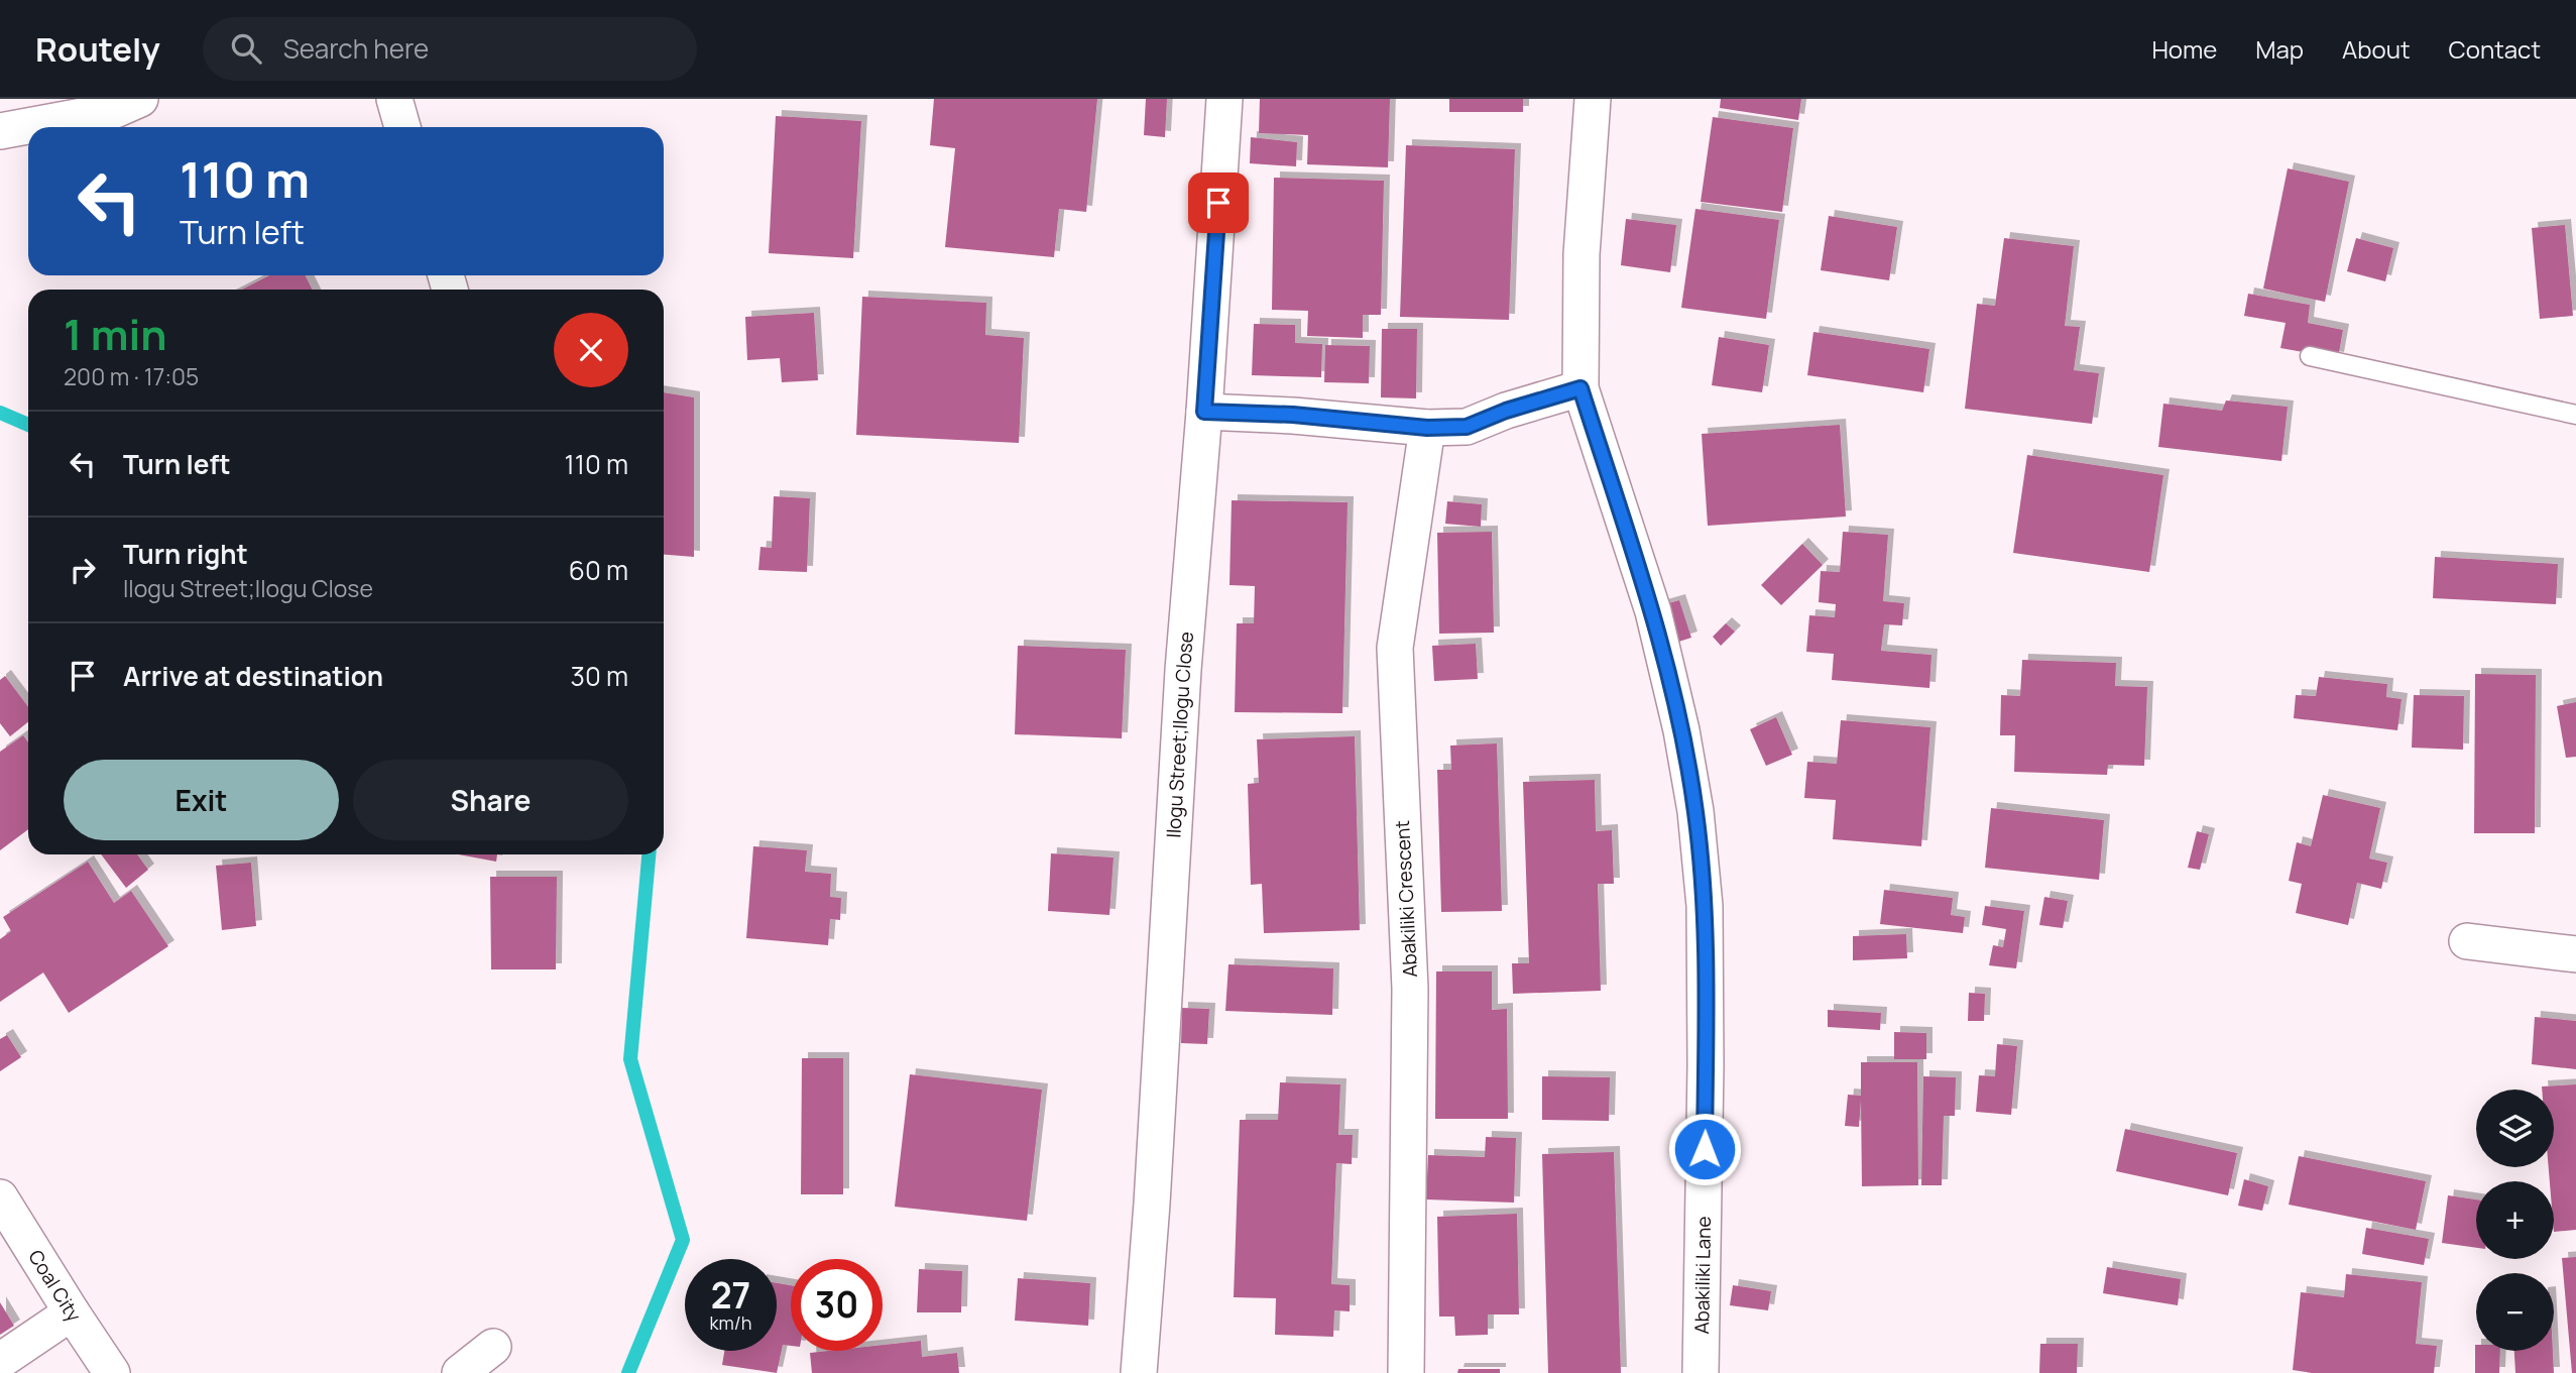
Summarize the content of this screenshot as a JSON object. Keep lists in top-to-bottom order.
{
  "streets": {
    "street": [
      "Ilogu Street;Ilogu Close",
      "Abakiliki Crescent",
      "Abakiliki Lane",
      "Coal City"
    ]
  },
  "page": {
    "header": "Routely",
    "search": "Search here",
    "nav": [
      "Home",
      "Map",
      "About",
      "Contact"
    ],
    "turn": ["110 m", "Turn left"],
    "heading": ["1 min", "200 m · 17:05"],
    "list": [
      {
        "name": "Turn left",
        "value": "110 m"
      },
      {
        "name": "Turn right",
        "note": "Ilogu Street;Ilogu Close",
        "value": "60 m"
      },
      {
        "name": "Arrive at destination",
        "value": "30 m"
      }
    ],
    "buttons": ["Exit", "Share"],
    "map_buttons": ["+", "−"],
    "speed": "27 km/h",
    "limit": "30"
  }
}
